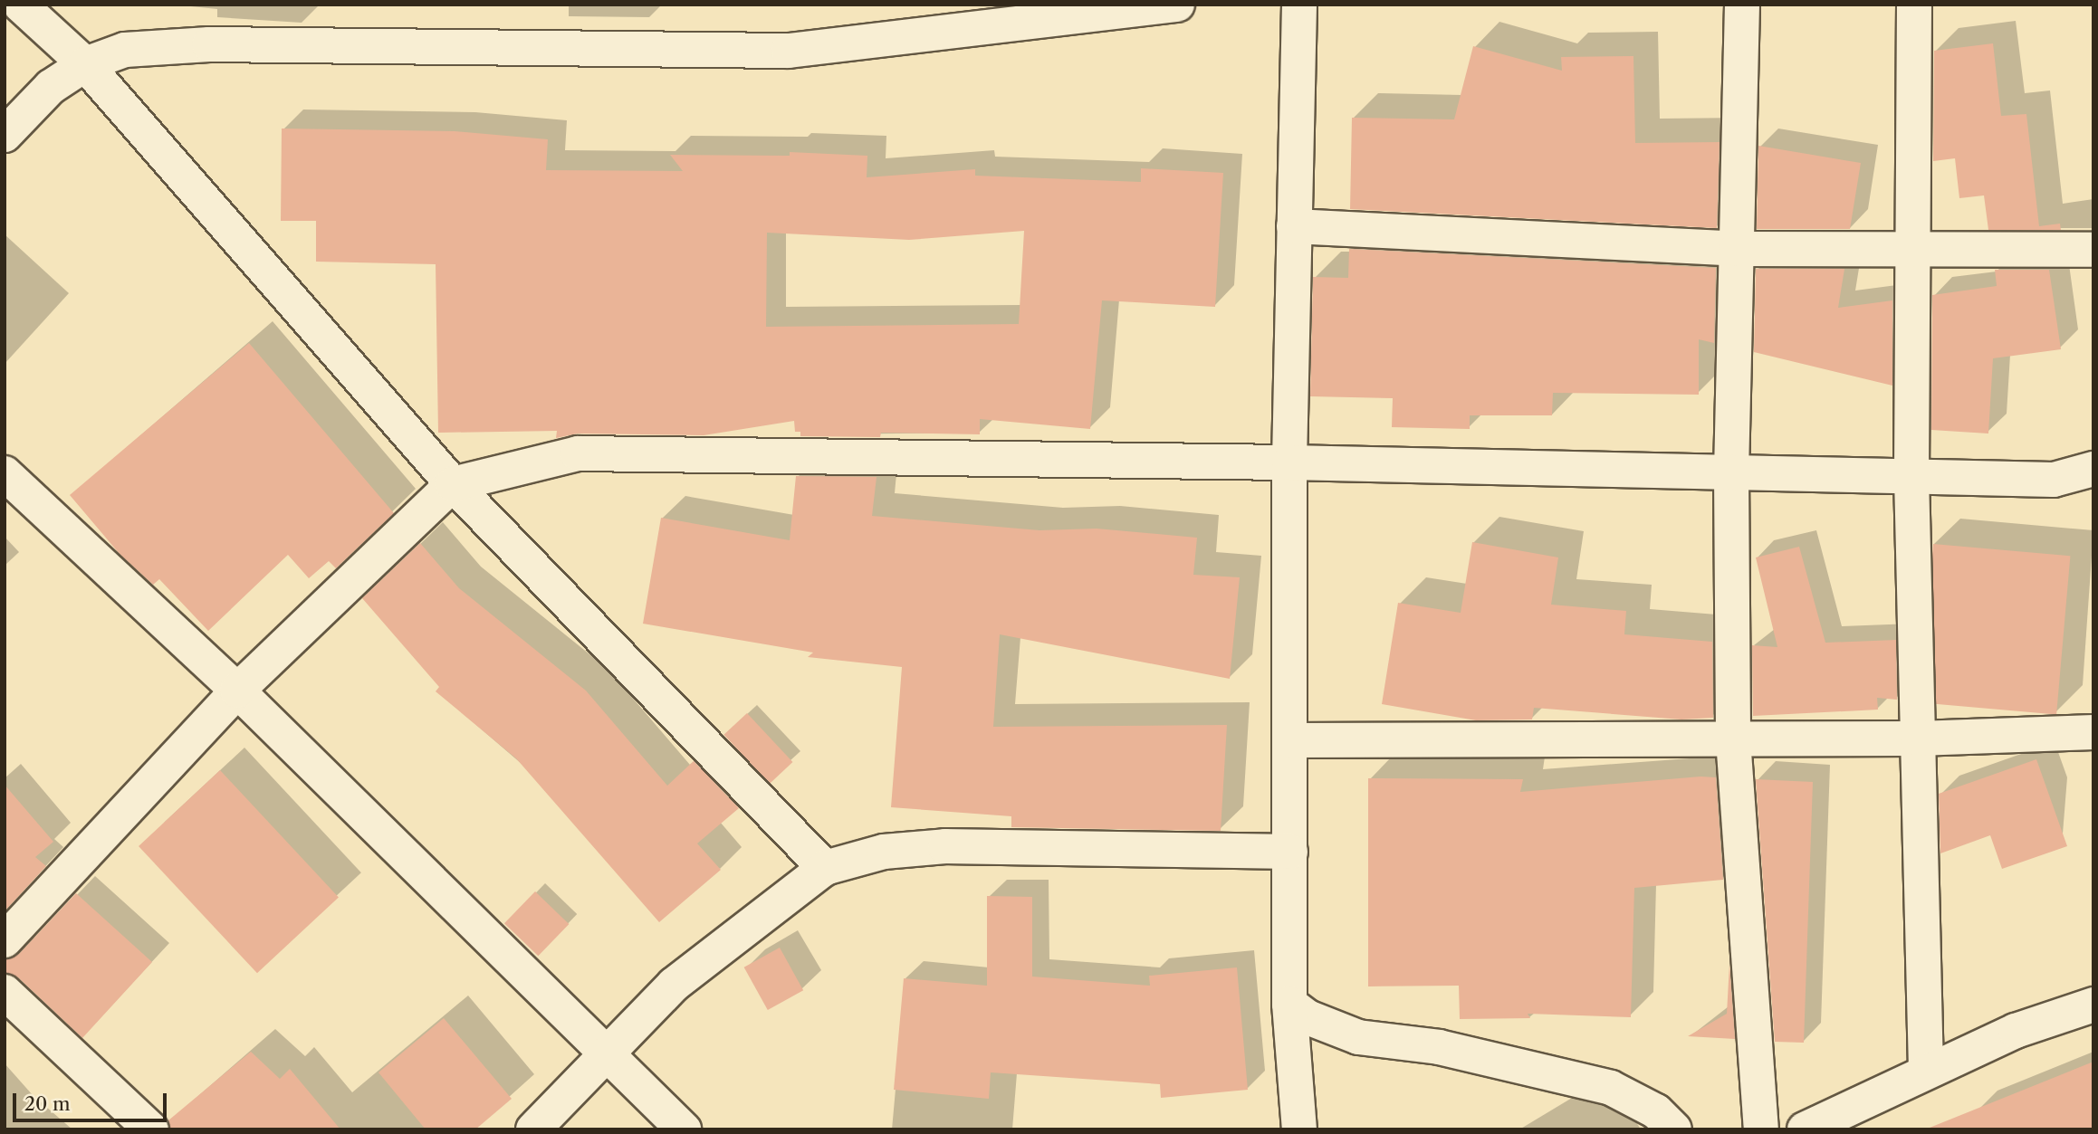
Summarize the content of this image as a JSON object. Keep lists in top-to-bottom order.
{
  "scale_bar": "20 m"
}
